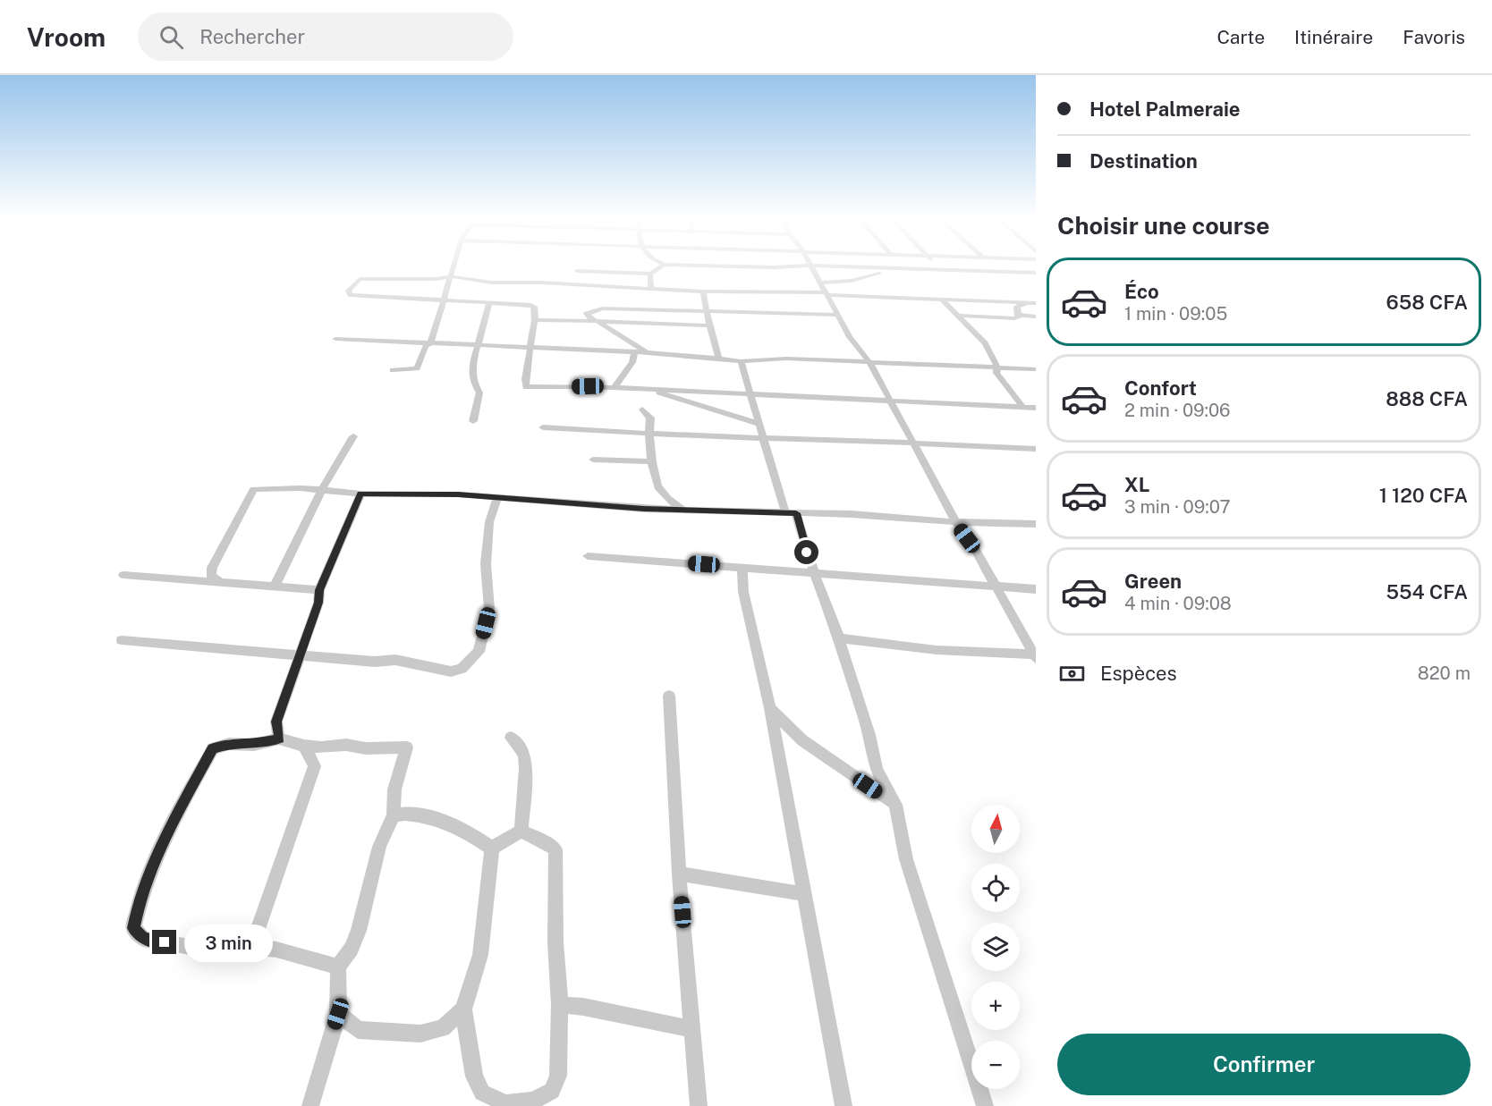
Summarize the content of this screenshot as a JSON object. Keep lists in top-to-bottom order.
{
  "north": "top",
  "page": {
    "header": "Vroom",
    "search": "Rechercher",
    "nav": ["Carte", "Itinéraire", "Favoris"],
    "banner": ["Hotel Palmeraie", "Destination"],
    "heading": "Choisir une course",
    "list": [
      {
        "name": "Éco",
        "note": "1 min · 09:05",
        "value": "658 CFA"
      },
      {
        "name": "Confort",
        "note": "2 min · 09:06",
        "value": "888 CFA"
      },
      {
        "name": "XL",
        "note": "3 min · 09:07",
        "value": "1 120 CFA"
      },
      {
        "name": "Green",
        "note": "4 min · 09:08",
        "value": "554 CFA"
      }
    ],
    "pay": ["Espèces", "820 m"],
    "map_buttons": ["+", "−"],
    "bubble": "3 min",
    "buttons": "Confirmer"
  }
}
